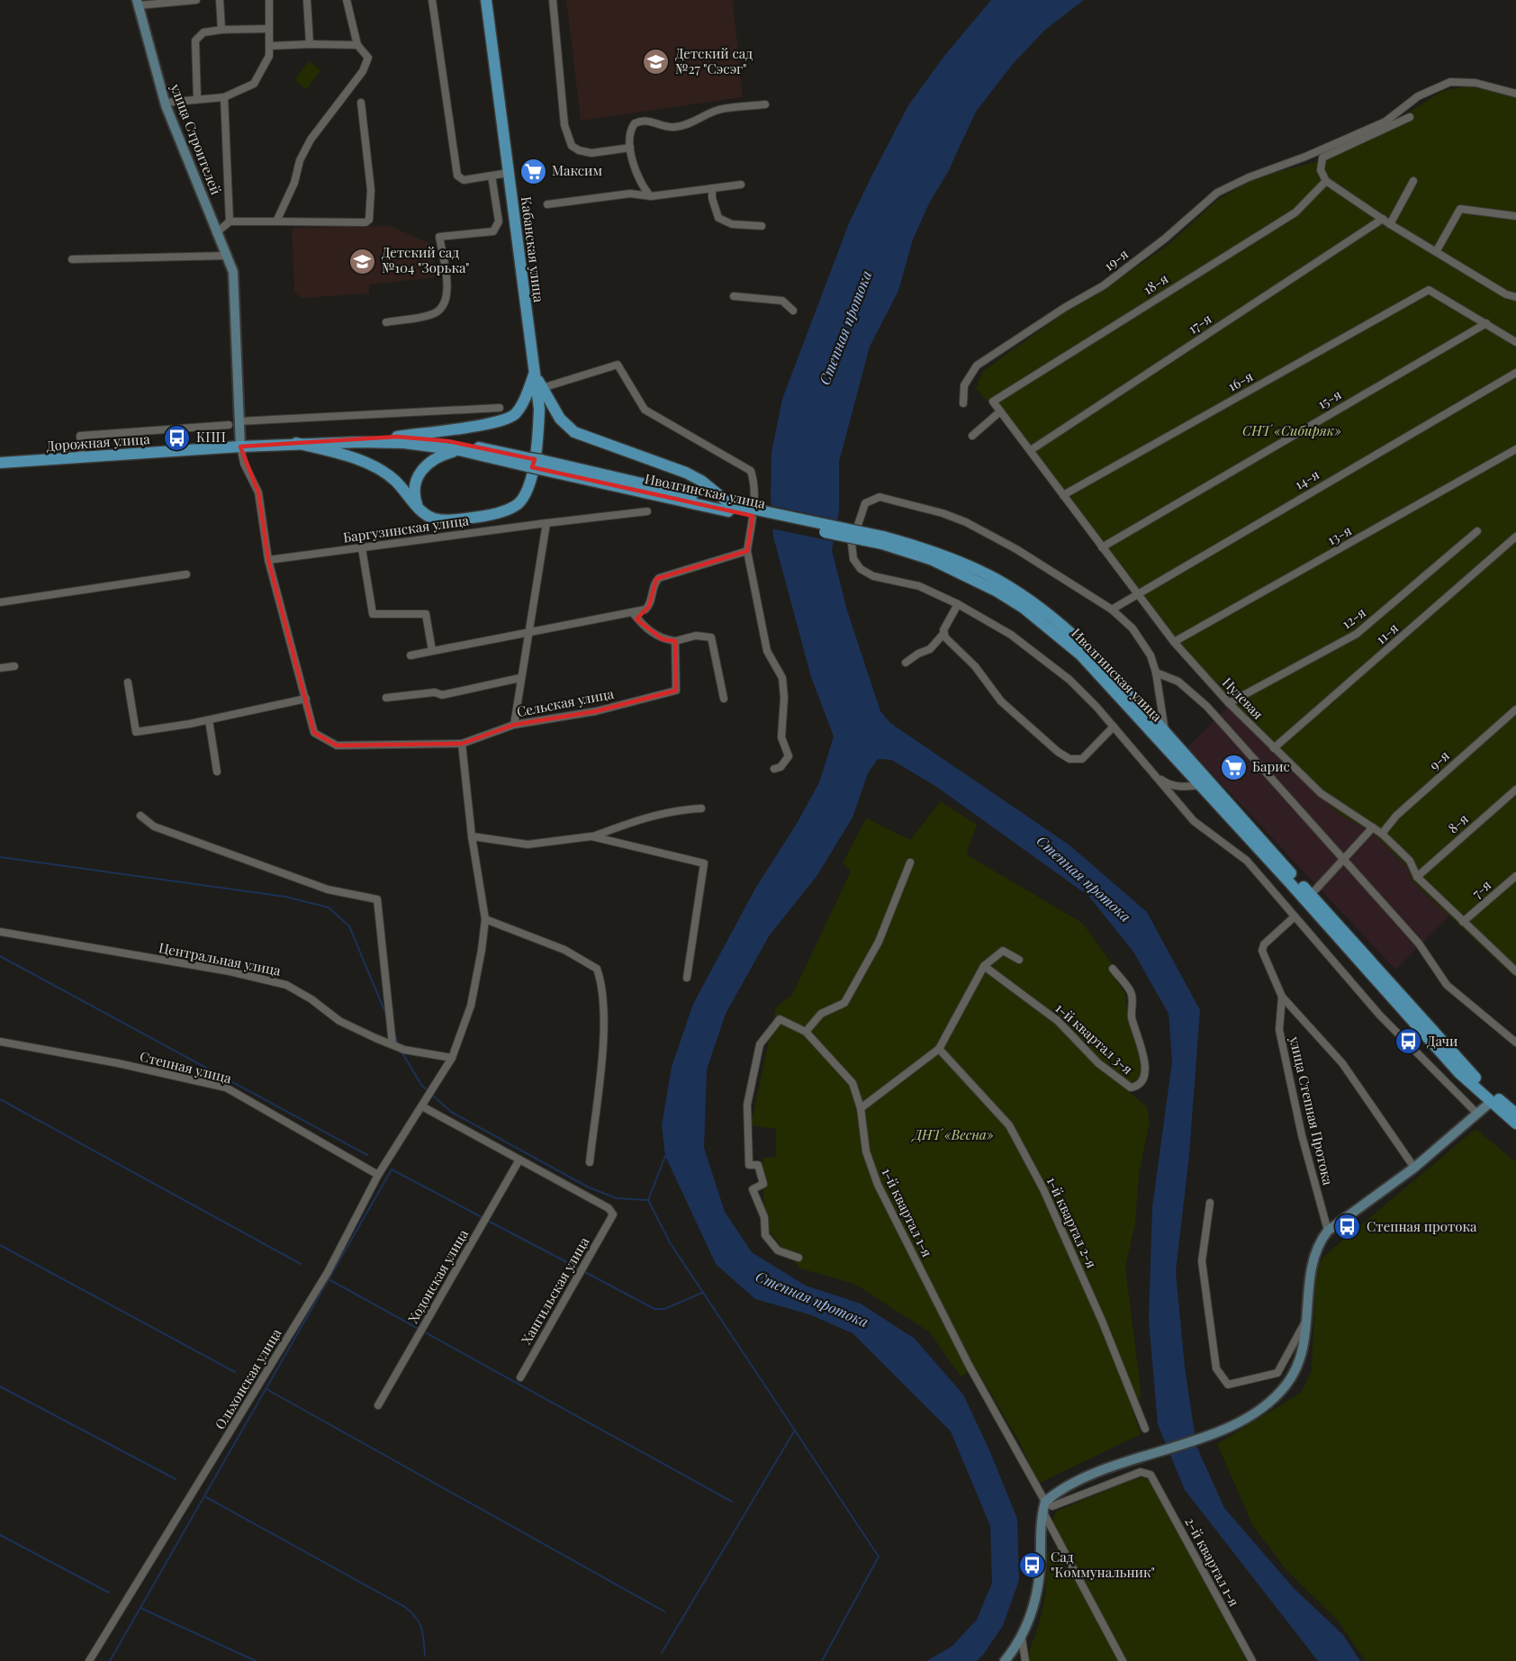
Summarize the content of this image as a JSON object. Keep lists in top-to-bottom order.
{
  "streets": {
    "main road": ["Кабанская улица", "Дорожная улица", "Иволгинская улица"],
    "street": [
      "улица Строителей",
      "19-я",
      "18-я",
      "17-я",
      "16-я",
      "15-я",
      "14-я",
      "Баргузинская улица",
      "13-я",
      "12-я",
      "11-я",
      "Нулевая",
      "Сельская улица",
      "9-я",
      "8-я",
      "7-я",
      "Центральная улица",
      "1-й квартал 3-я",
      "Степная улица",
      "улица Степная Протока",
      "1-й квартал 1-я",
      "1-й квартал 2-я",
      "Ходонская улица",
      "Хангильская улица",
      "Ольхонская улица",
      "2-й квартал 1-я"
    ]
  },
  "crossings": [
    ["улица Строителей", "Дорожная улица"],
    ["Кабанская улица", "Иволгинская улица"],
    ["18-я", "Нулевая"],
    ["17-я", "Нулевая"],
    ["16-я", "15-я"],
    ["16-я", "Нулевая"],
    ["15-я", "Нулевая"],
    ["Дорожная улица", "Иволгинская улица"],
    ["14-я", "Нулевая"],
    ["13-я", "Нулевая"],
    ["12-я", "Нулевая"],
    ["11-я", "Нулевая"],
    ["Нулевая", "9-я"],
    ["Нулевая", "8-я"],
    ["Нулевая", "7-я"],
    ["Сельская улица", "Ольхонская улица"],
    ["Центральная улица", "Ольхонская улица"],
    ["Степная улица", "Ольхонская улица"],
    ["1-й квартал 1-я", "2-й квартал 1-я"],
    ["Ходонская улица", "Хангильская улица"]
  ],
  "water": ["Степная протока"],
  "parks": ["СНТ «Сибиряк»", "ДНТ «Весна»"],
  "places": {
    "school or university": ["Детский сад №27 \"Сэсэг\"", "Детский сад №104 \"Зорька\""],
    "supermarket": ["Максим", "Барис"],
    "bus stop": [
      "КПП",
      "Дачи",
      "Степная протока",
      "Сад \"Коммунальник\""
    ]
  }
}
